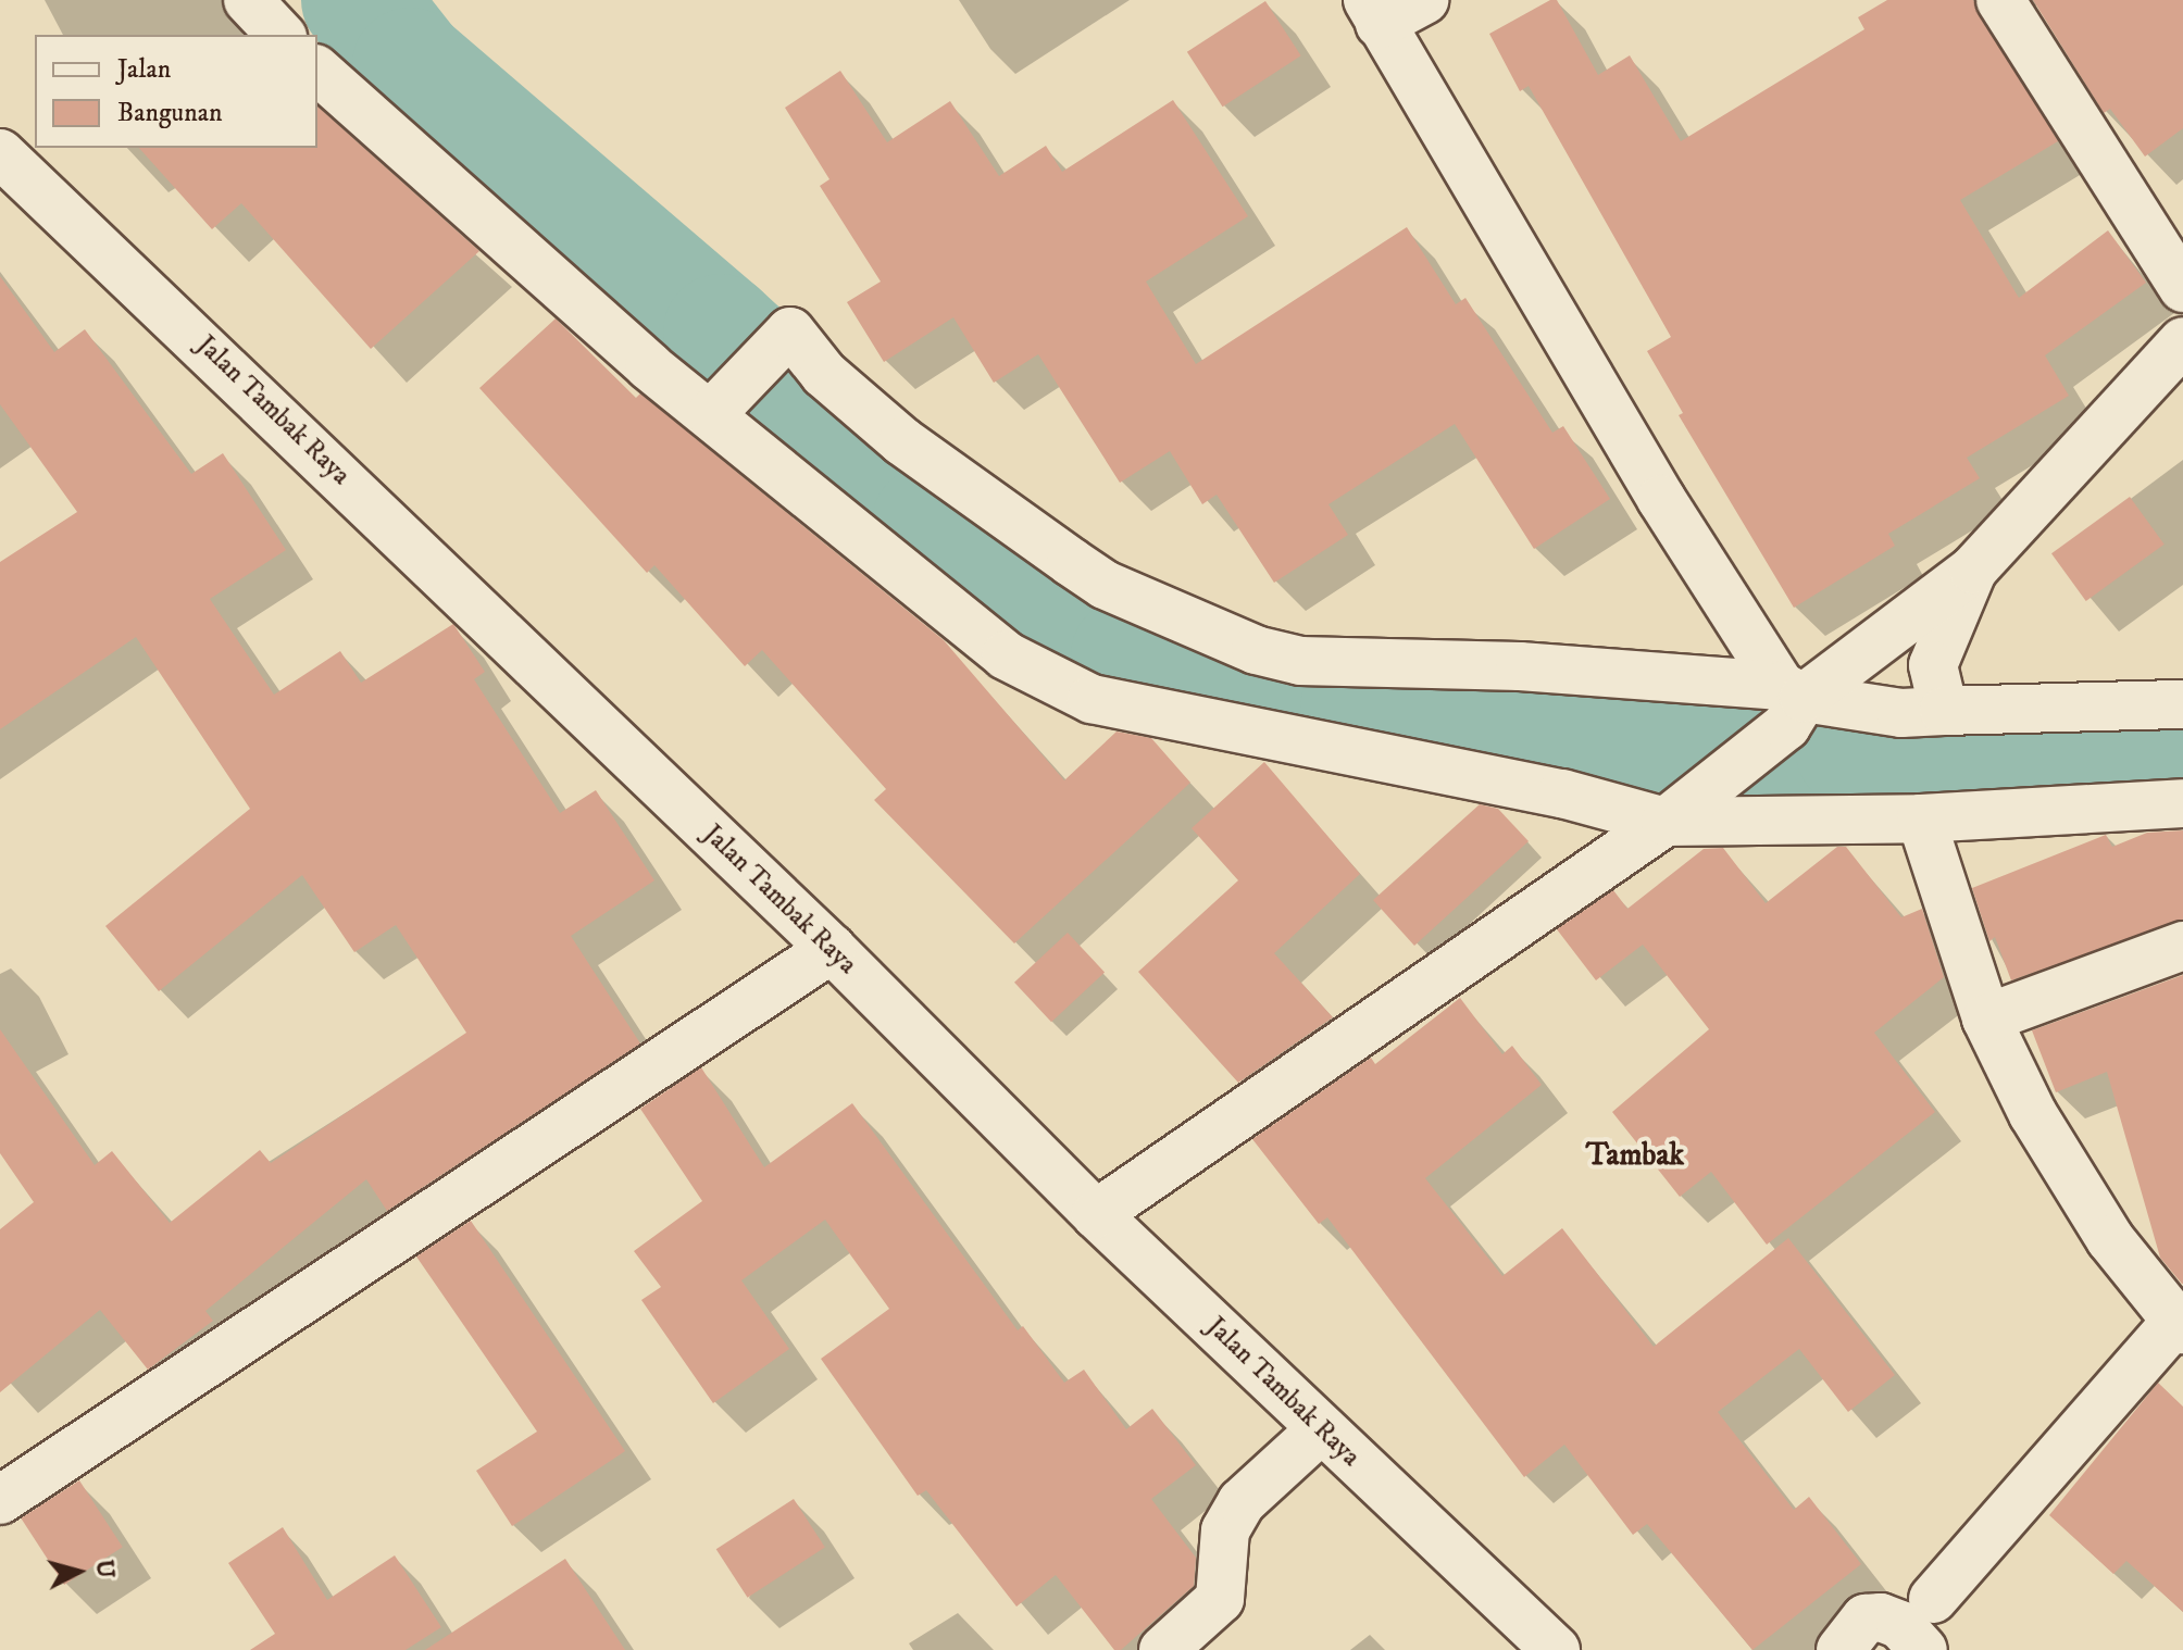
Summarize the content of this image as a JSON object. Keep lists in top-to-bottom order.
{
  "streets": {
    "street": ["Jalan Tambak Raya"]
  },
  "districts": ["Tambak"],
  "legend": ["Jalan", "Bangunan"],
  "north": "right"
}
